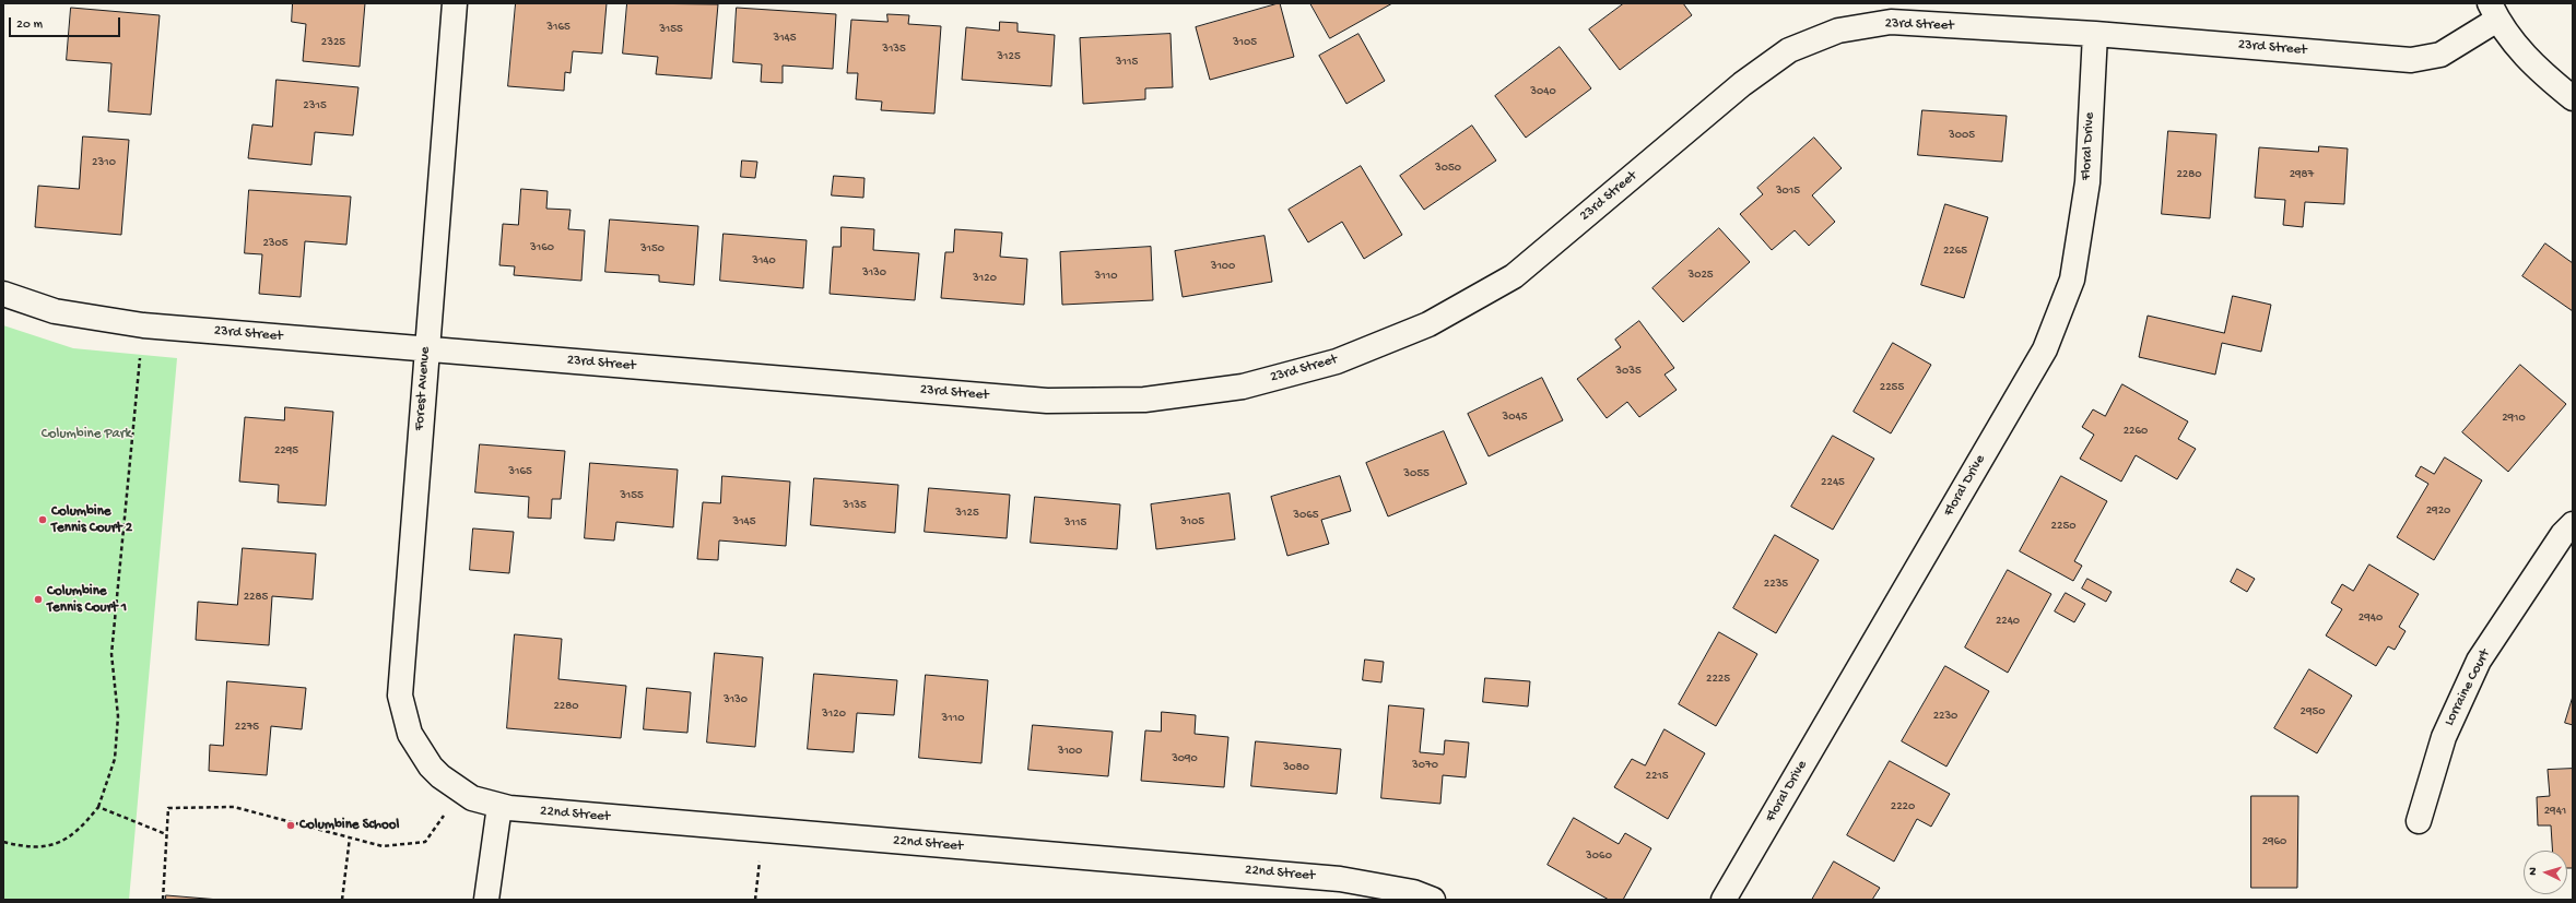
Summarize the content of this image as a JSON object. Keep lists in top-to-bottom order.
{
  "streets": {
    "street": [
      "23rd Street",
      "Floral Drive",
      "Forest Avenue",
      "Lorraine Court",
      "22nd Street"
    ]
  },
  "crossings": [
    ["23rd Street", "Floral Drive"],
    ["23rd Street", "Forest Avenue"],
    ["Forest Avenue", "22nd Street"]
  ],
  "parks": ["Columbine Park"],
  "places": ["Columbine Tennis Court 2", "Columbine Tennis Court 1", "Columbine School"],
  "house_numbers": [
    "3165",
    "3155",
    "3145",
    "2325",
    "3105",
    "3135",
    "3125",
    "3115",
    "3040",
    "2315",
    "3005",
    "2310",
    "3050",
    "2280",
    "2987",
    "3015",
    "2305",
    "3160",
    "3150",
    "2265",
    "3140",
    "3100",
    "3130",
    "3025",
    "3110",
    "3120",
    "3035",
    "2255",
    "3045",
    "2910",
    "2260",
    "2295",
    "3165",
    "3055",
    "2245",
    "3155",
    "3135",
    "2920",
    "3125",
    "3065",
    "3145",
    "3105",
    "3115",
    "2250",
    "2235",
    "2285",
    "2940",
    "2240",
    "2225",
    "3130",
    "2280",
    "2950",
    "3120",
    "2230",
    "3110",
    "2275",
    "3100",
    "3090",
    "3070",
    "3080",
    "2215",
    "2220",
    "2941",
    "2960",
    "3060"
  ],
  "scale_bar": "20 m",
  "north": "left"
}
